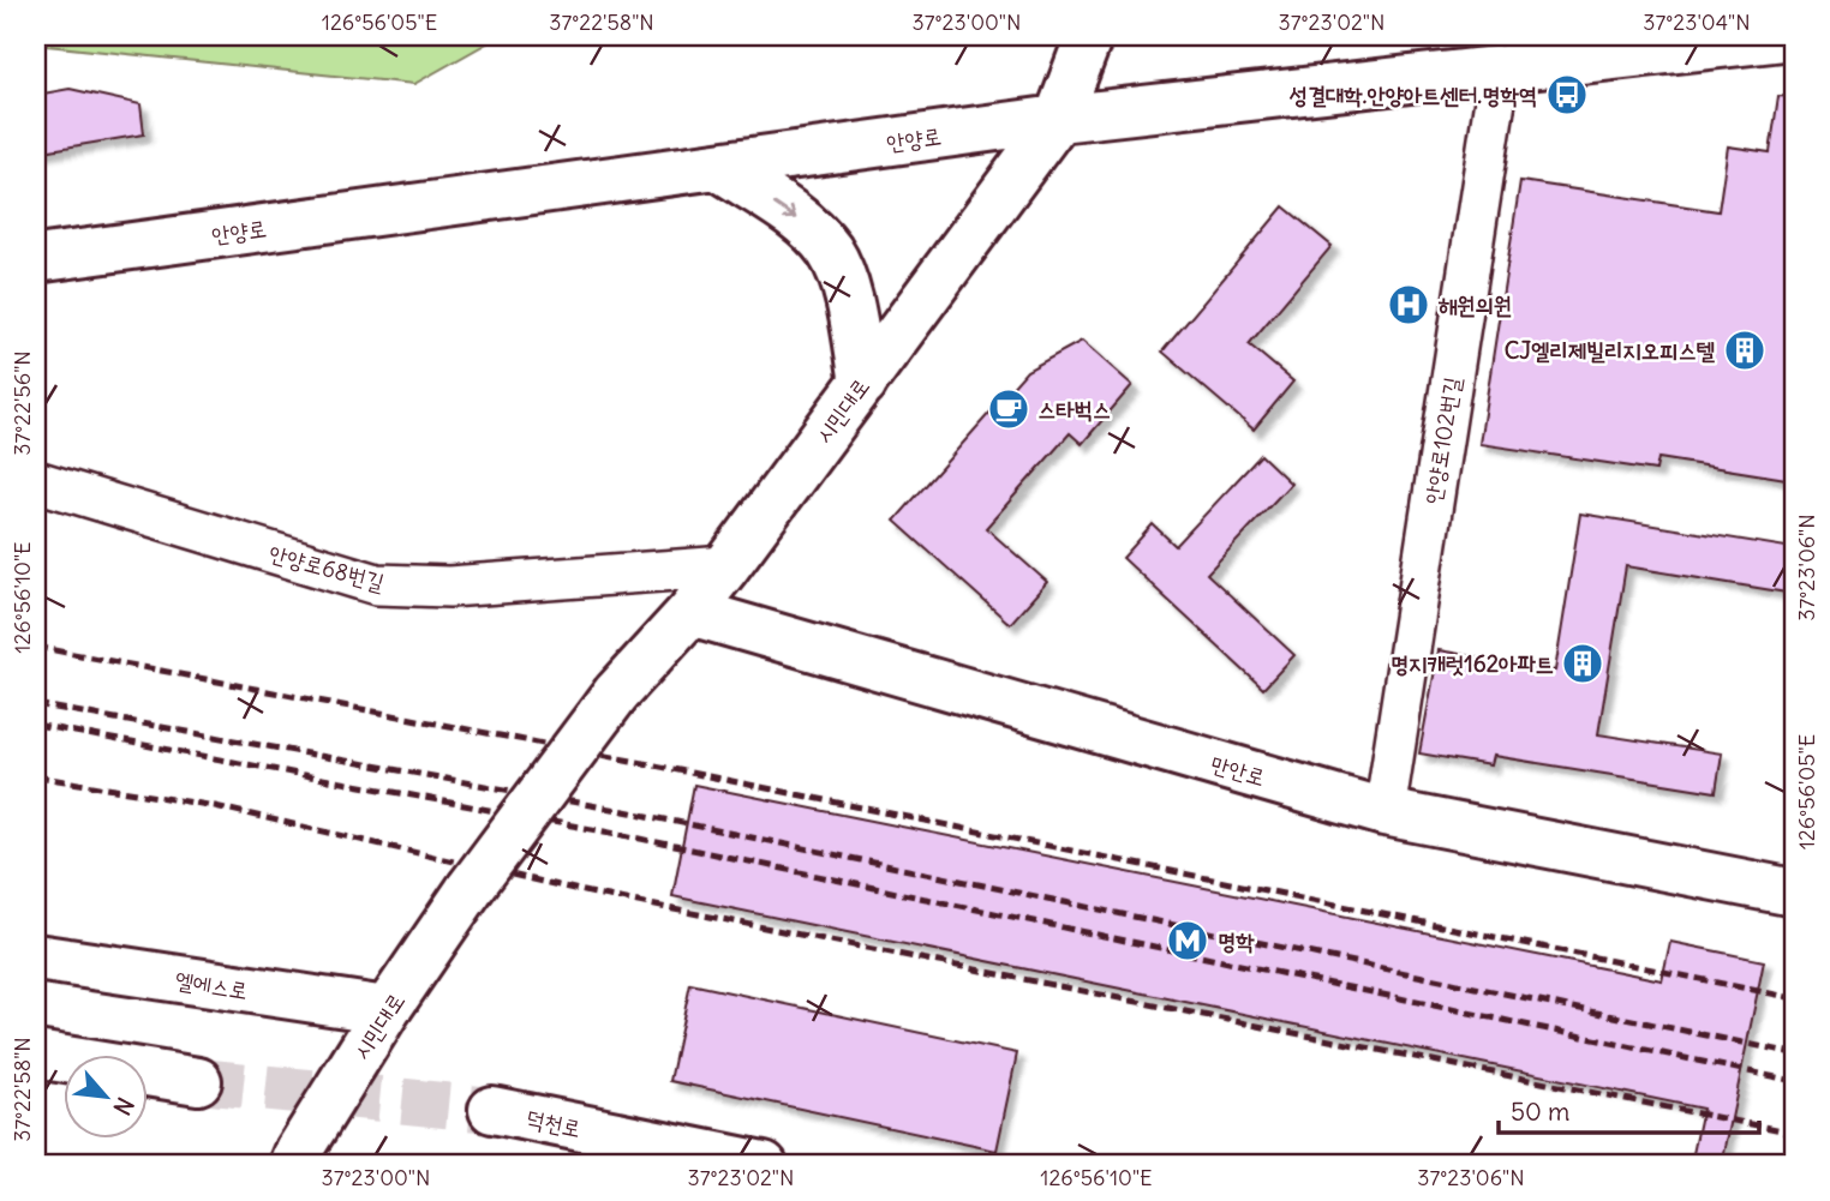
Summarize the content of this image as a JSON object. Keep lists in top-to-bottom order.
{
  "streets": {
    "street": [
      "안양로",
      "시민대로",
      "안양로102번길",
      "안양로68번길",
      "만안로",
      "엘에스로",
      "덕천로"
    ]
  },
  "crossings": [
    ["안양로", "시민대로"],
    ["안양로", "안양로102번길"],
    ["시민대로", "안양로68번길"],
    ["시민대로", "만안로"],
    ["시민대로", "엘에스로"],
    ["안양로102번길", "만안로"]
  ],
  "places": {
    "bus stop": ["성결대학.안양아트센터.명학역"],
    "hospital": ["해원의원"],
    "building": ["CJ엘리제빌리지오피스텔", "명지캐럿162아파트"],
    "cafe": ["스타벅스"],
    "metro station": ["명학"]
  },
  "scale_bar": "50 m",
  "north": "bottom right",
  "coordinates": [
    "126°56'05\"E",
    "37°22'58\"N",
    "37°23'00\"N",
    "37°23'02\"N",
    "37°23'04\"N",
    "37°22'56\"N",
    "37°23'06\"N",
    "126°56'10\"E"
  ]
}
